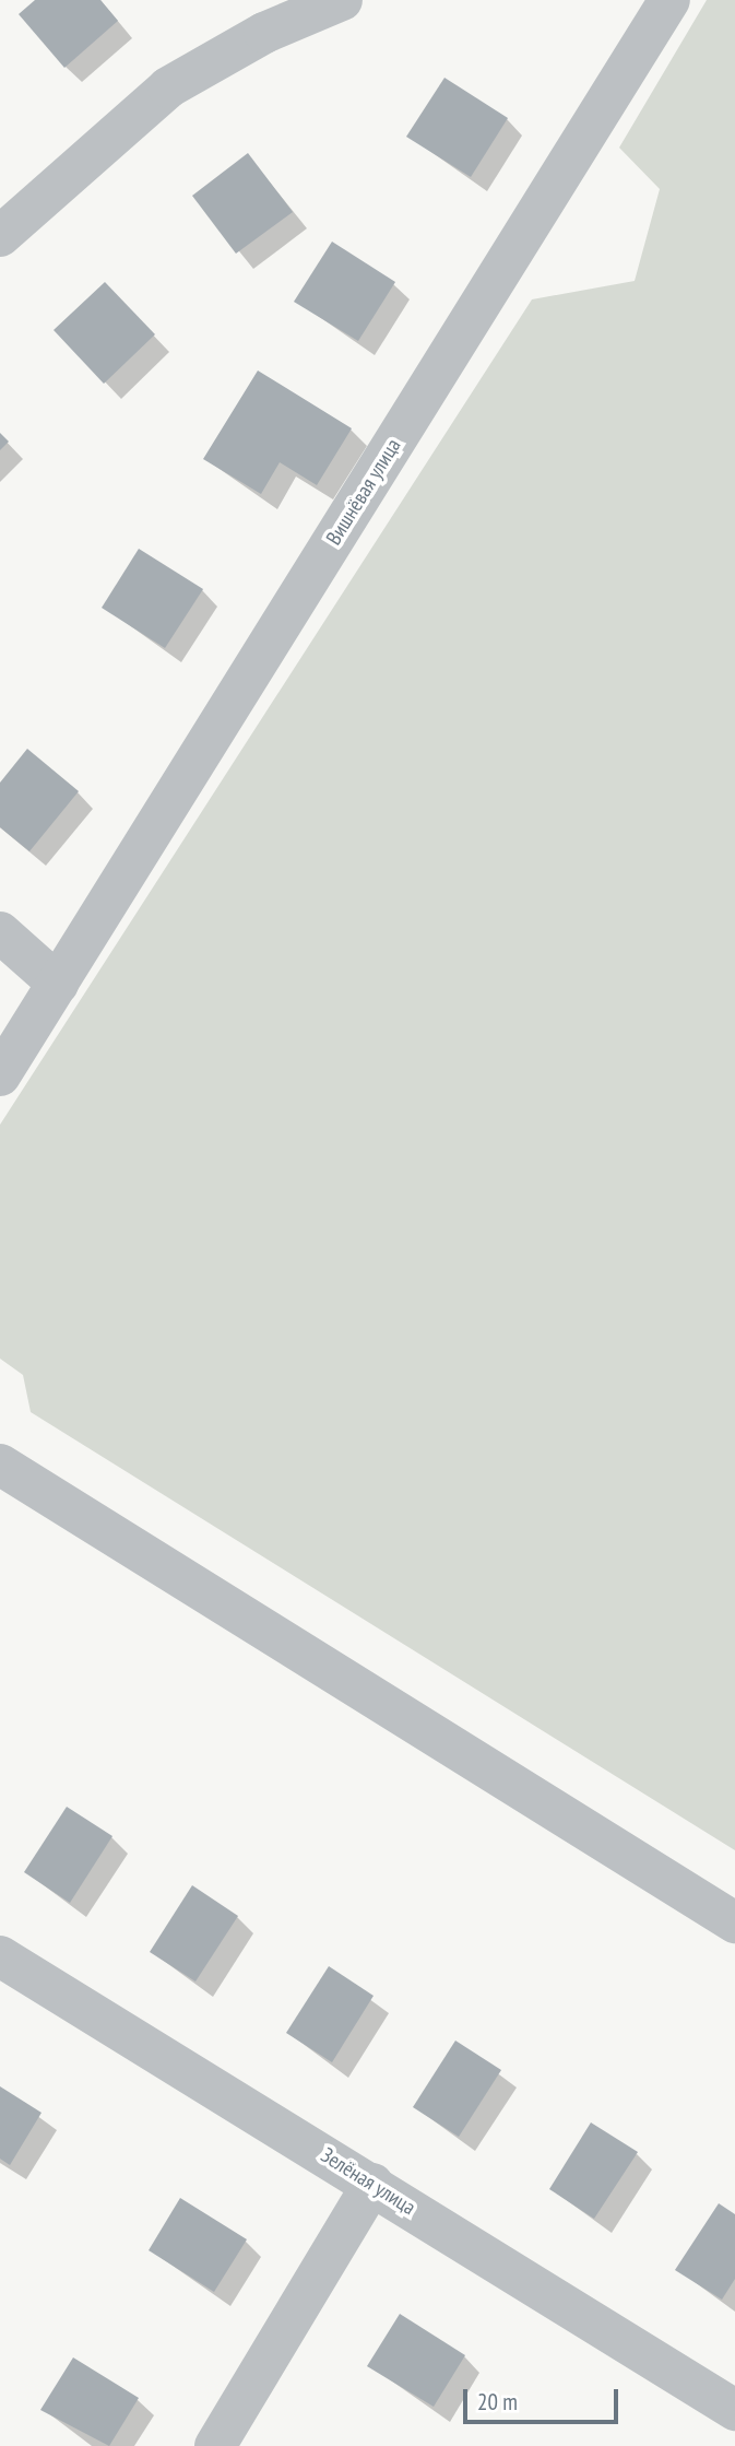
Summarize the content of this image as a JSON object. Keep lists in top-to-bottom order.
{
  "streets": {
    "street": ["Вишнёвая улица", "Зелёная улица"]
  },
  "scale_bar": "20 m"
}
